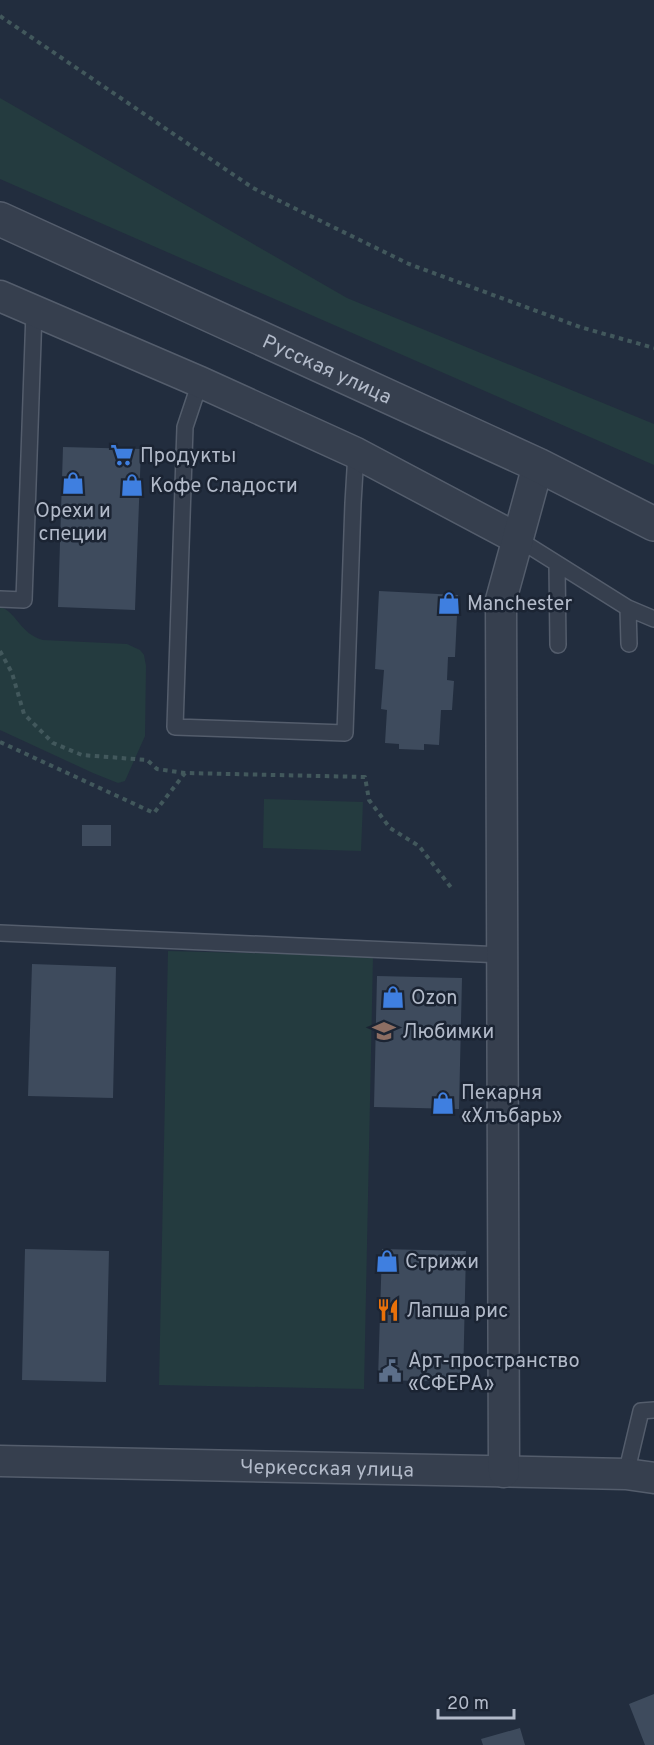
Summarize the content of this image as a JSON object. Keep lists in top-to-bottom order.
{
  "streets": {
    "street": ["Русская улица", "Черкесская улица"]
  },
  "places": {
    "supermarket": ["Продукты"],
    "shop": [
      "Орехи и специи",
      "Кофе Сладости",
      "Manchester",
      "Ozon",
      "Пекарня «Хлъбарь»",
      "Стрижи"
    ],
    "school or university": ["Любимки"],
    "restaurant": ["Лапша рис"],
    "public building": ["Арт-пространство «СФЕРА»"]
  },
  "scale_bar": "20 m"
}
